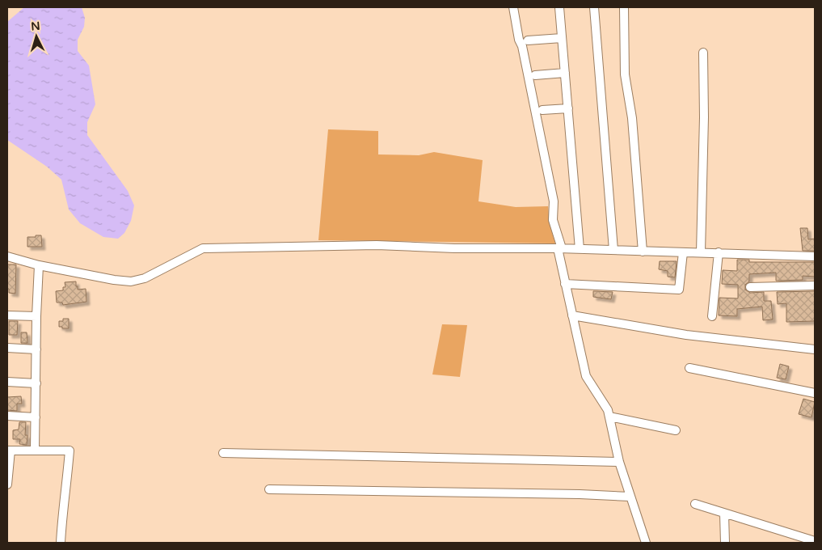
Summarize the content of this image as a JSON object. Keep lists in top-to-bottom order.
{
  "north": "top"
}
